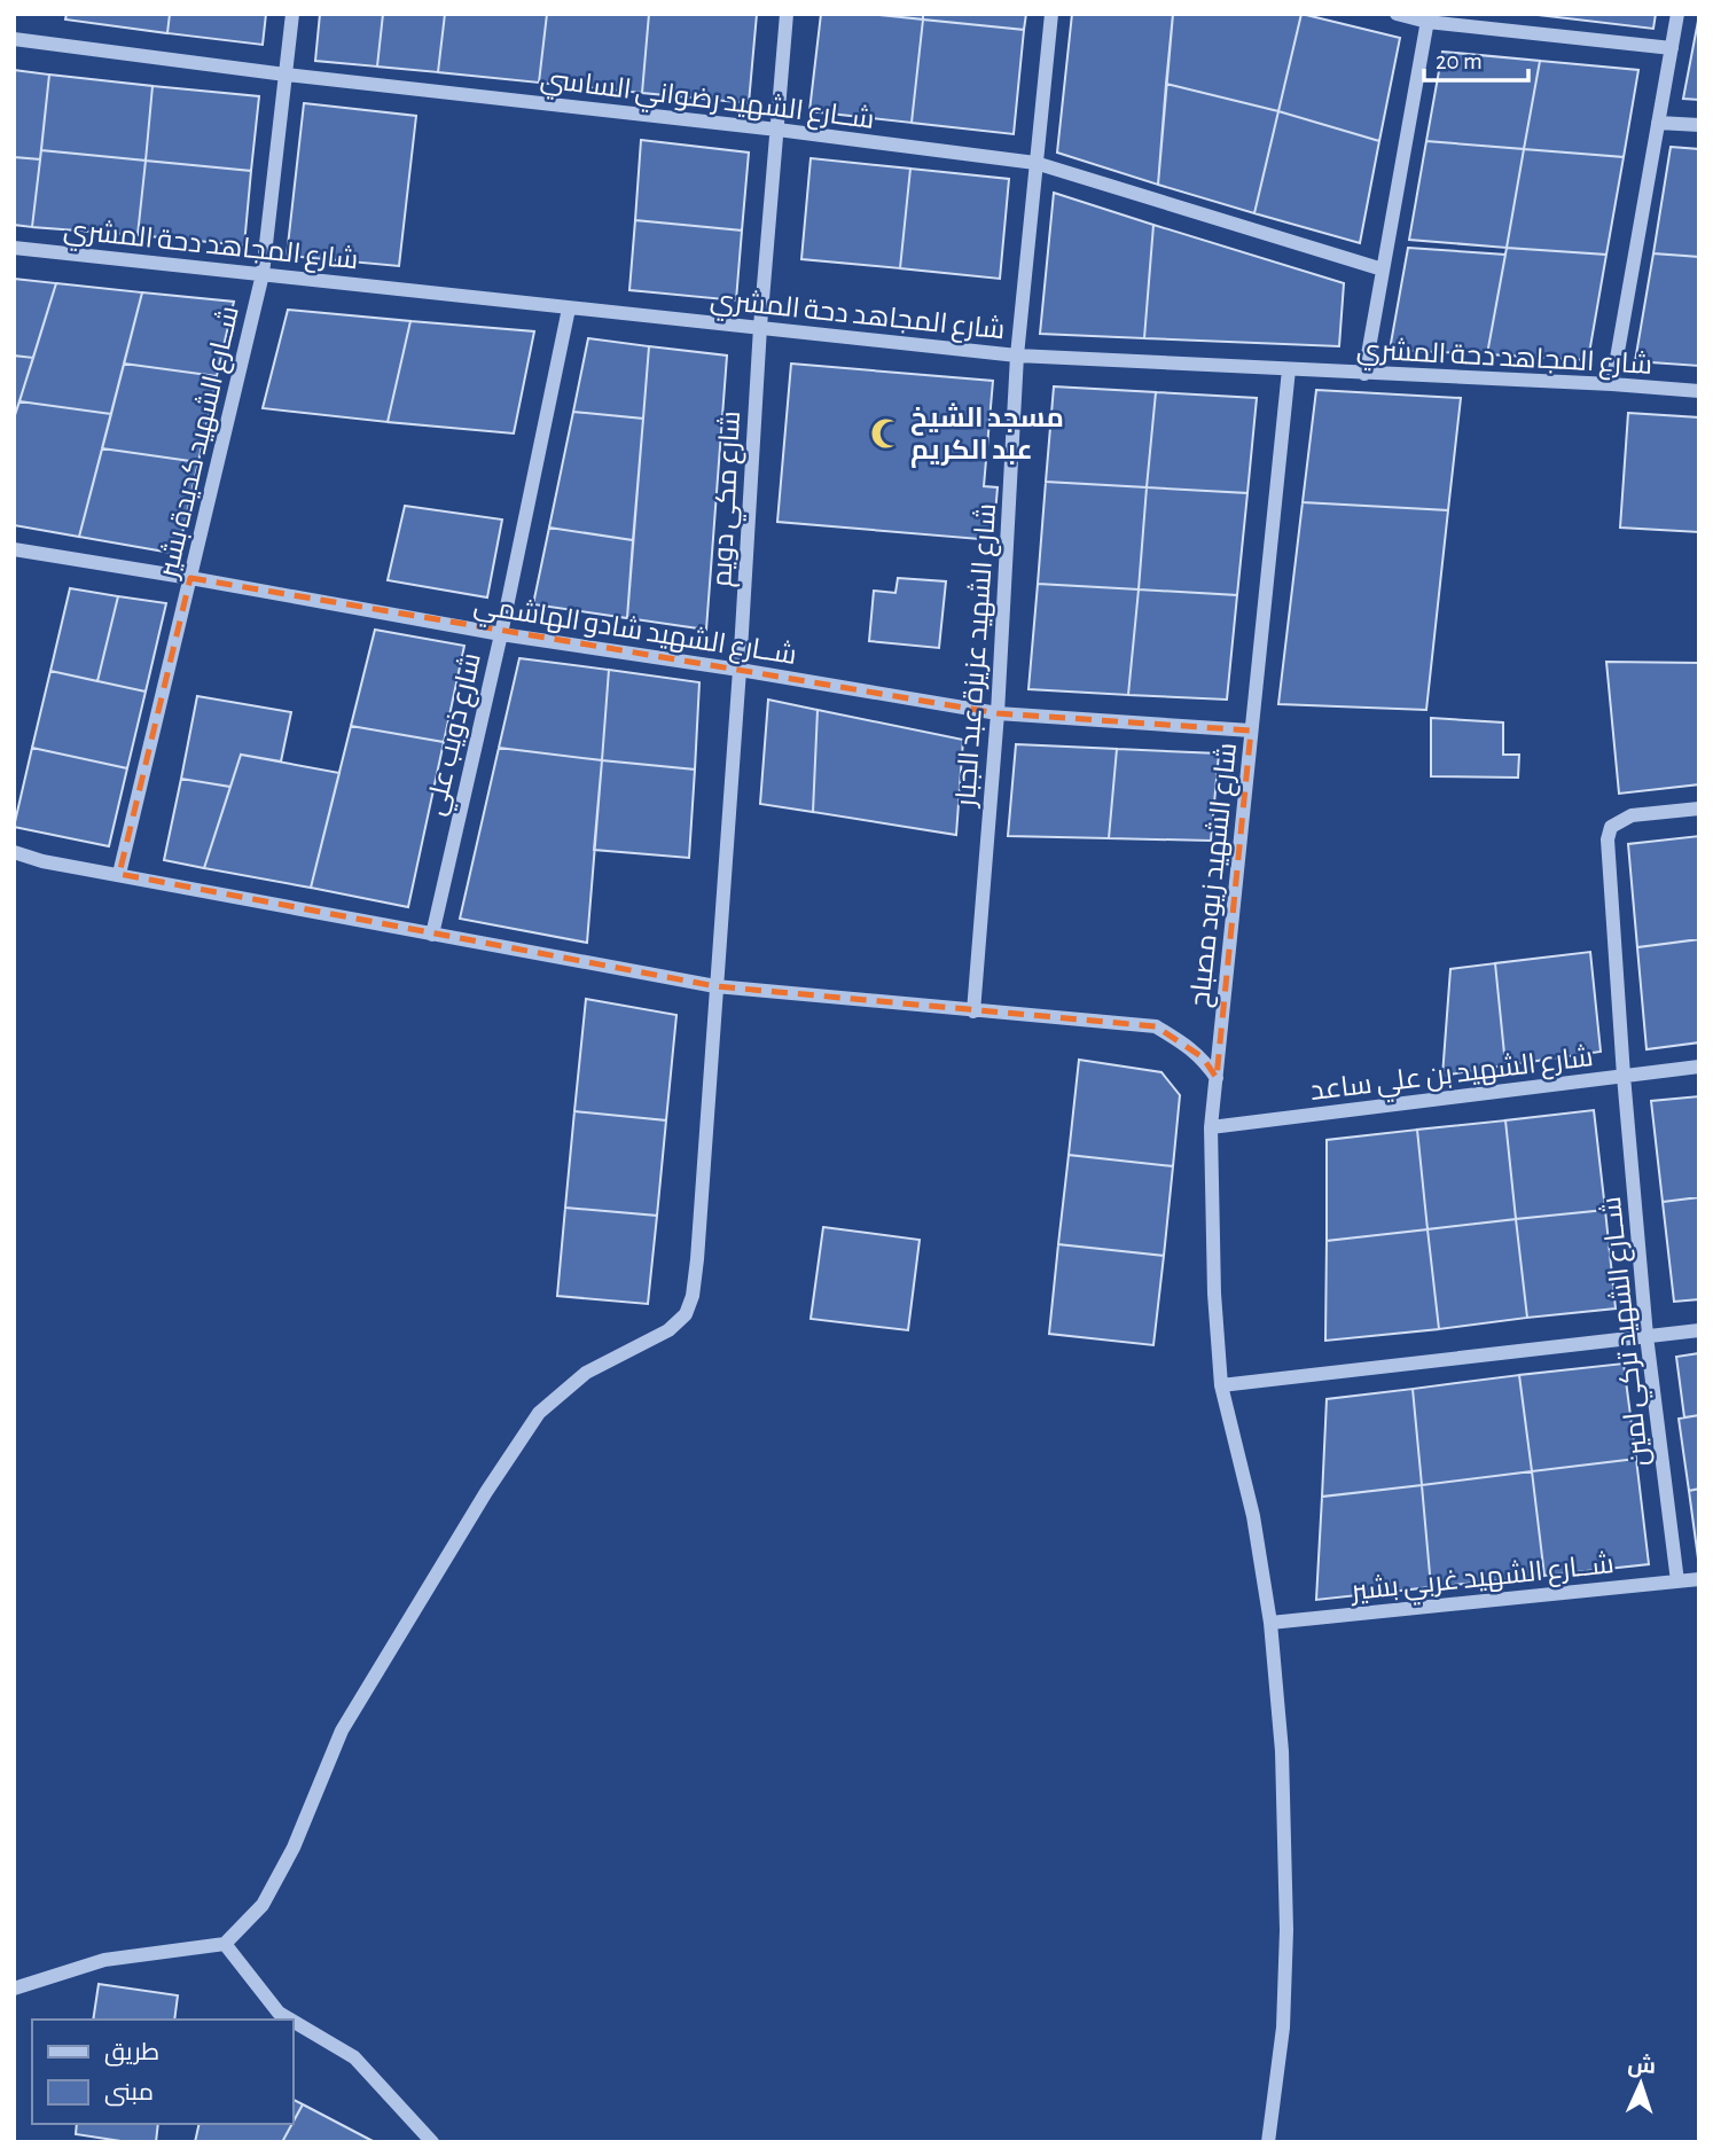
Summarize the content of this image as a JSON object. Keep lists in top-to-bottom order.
{
  "streets": {
    "street": [
      "شــارع الشهيد رضواني الساسي",
      "شارع المجاهد دحة المشري",
      "شــارع الشهيد كديدة بشير",
      "شارع مكي دويم",
      "شــارع الشهيد شادو الهاشمي",
      "شارع الشهيد عزيزة عبد الجبار",
      "شارع ذويب علي",
      "شارع الشهيد زيود مصباح",
      "شارع الشهيد بن علي ساعد",
      "شــارع الشهيد تركي لمين",
      "شــارع الشهيد غربي بشير"
    ]
  },
  "crossings": [
    ["شــارع الشهيد رضواني الساسي", "شــارع الشهيد كديدة بشير"],
    ["شــارع الشهيد رضواني الساسي", "شارع مكي دويم"],
    ["شــارع الشهيد رضواني الساسي", "شارع الشهيد عزيزة عبد الجبار"],
    ["شارع المجاهد دحة المشري", "شــارع الشهيد كديدة بشير"],
    ["شارع المجاهد دحة المشري", "شارع مكي دويم"],
    ["شارع المجاهد دحة المشري", "شارع الشهيد عزيزة عبد الجبار"],
    ["شارع المجاهد دحة المشري", "شارع ذويب علي"],
    ["شارع المجاهد دحة المشري", "شارع الشهيد زيود مصباح"],
    ["شــارع الشهيد كديدة بشير", "شــارع الشهيد شادو الهاشمي"],
    ["شارع مكي دويم", "شــارع الشهيد شادو الهاشمي"],
    ["شــارع الشهيد شادو الهاشمي", "شارع الشهيد عزيزة عبد الجبار"],
    ["شــارع الشهيد شادو الهاشمي", "شارع ذويب علي"],
    ["شــارع الشهيد شادو الهاشمي", "شارع الشهيد زيود مصباح"],
    ["شارع الشهيد زيود مصباح", "شارع الشهيد بن علي ساعد"],
    ["شارع الشهيد زيود مصباح", "شــارع الشهيد غربي بشير"],
    ["شارع الشهيد بن علي ساعد", "شــارع الشهيد تركي لمين"],
    ["شــارع الشهيد تركي لمين", "شــارع الشهيد غربي بشير"]
  ],
  "places": {
    "mosque": ["مسجد الشيخ عبد الكريم"]
  },
  "legend": ["طريق", "مبنى"],
  "scale_bar": "20 m",
  "north": "top"
}
